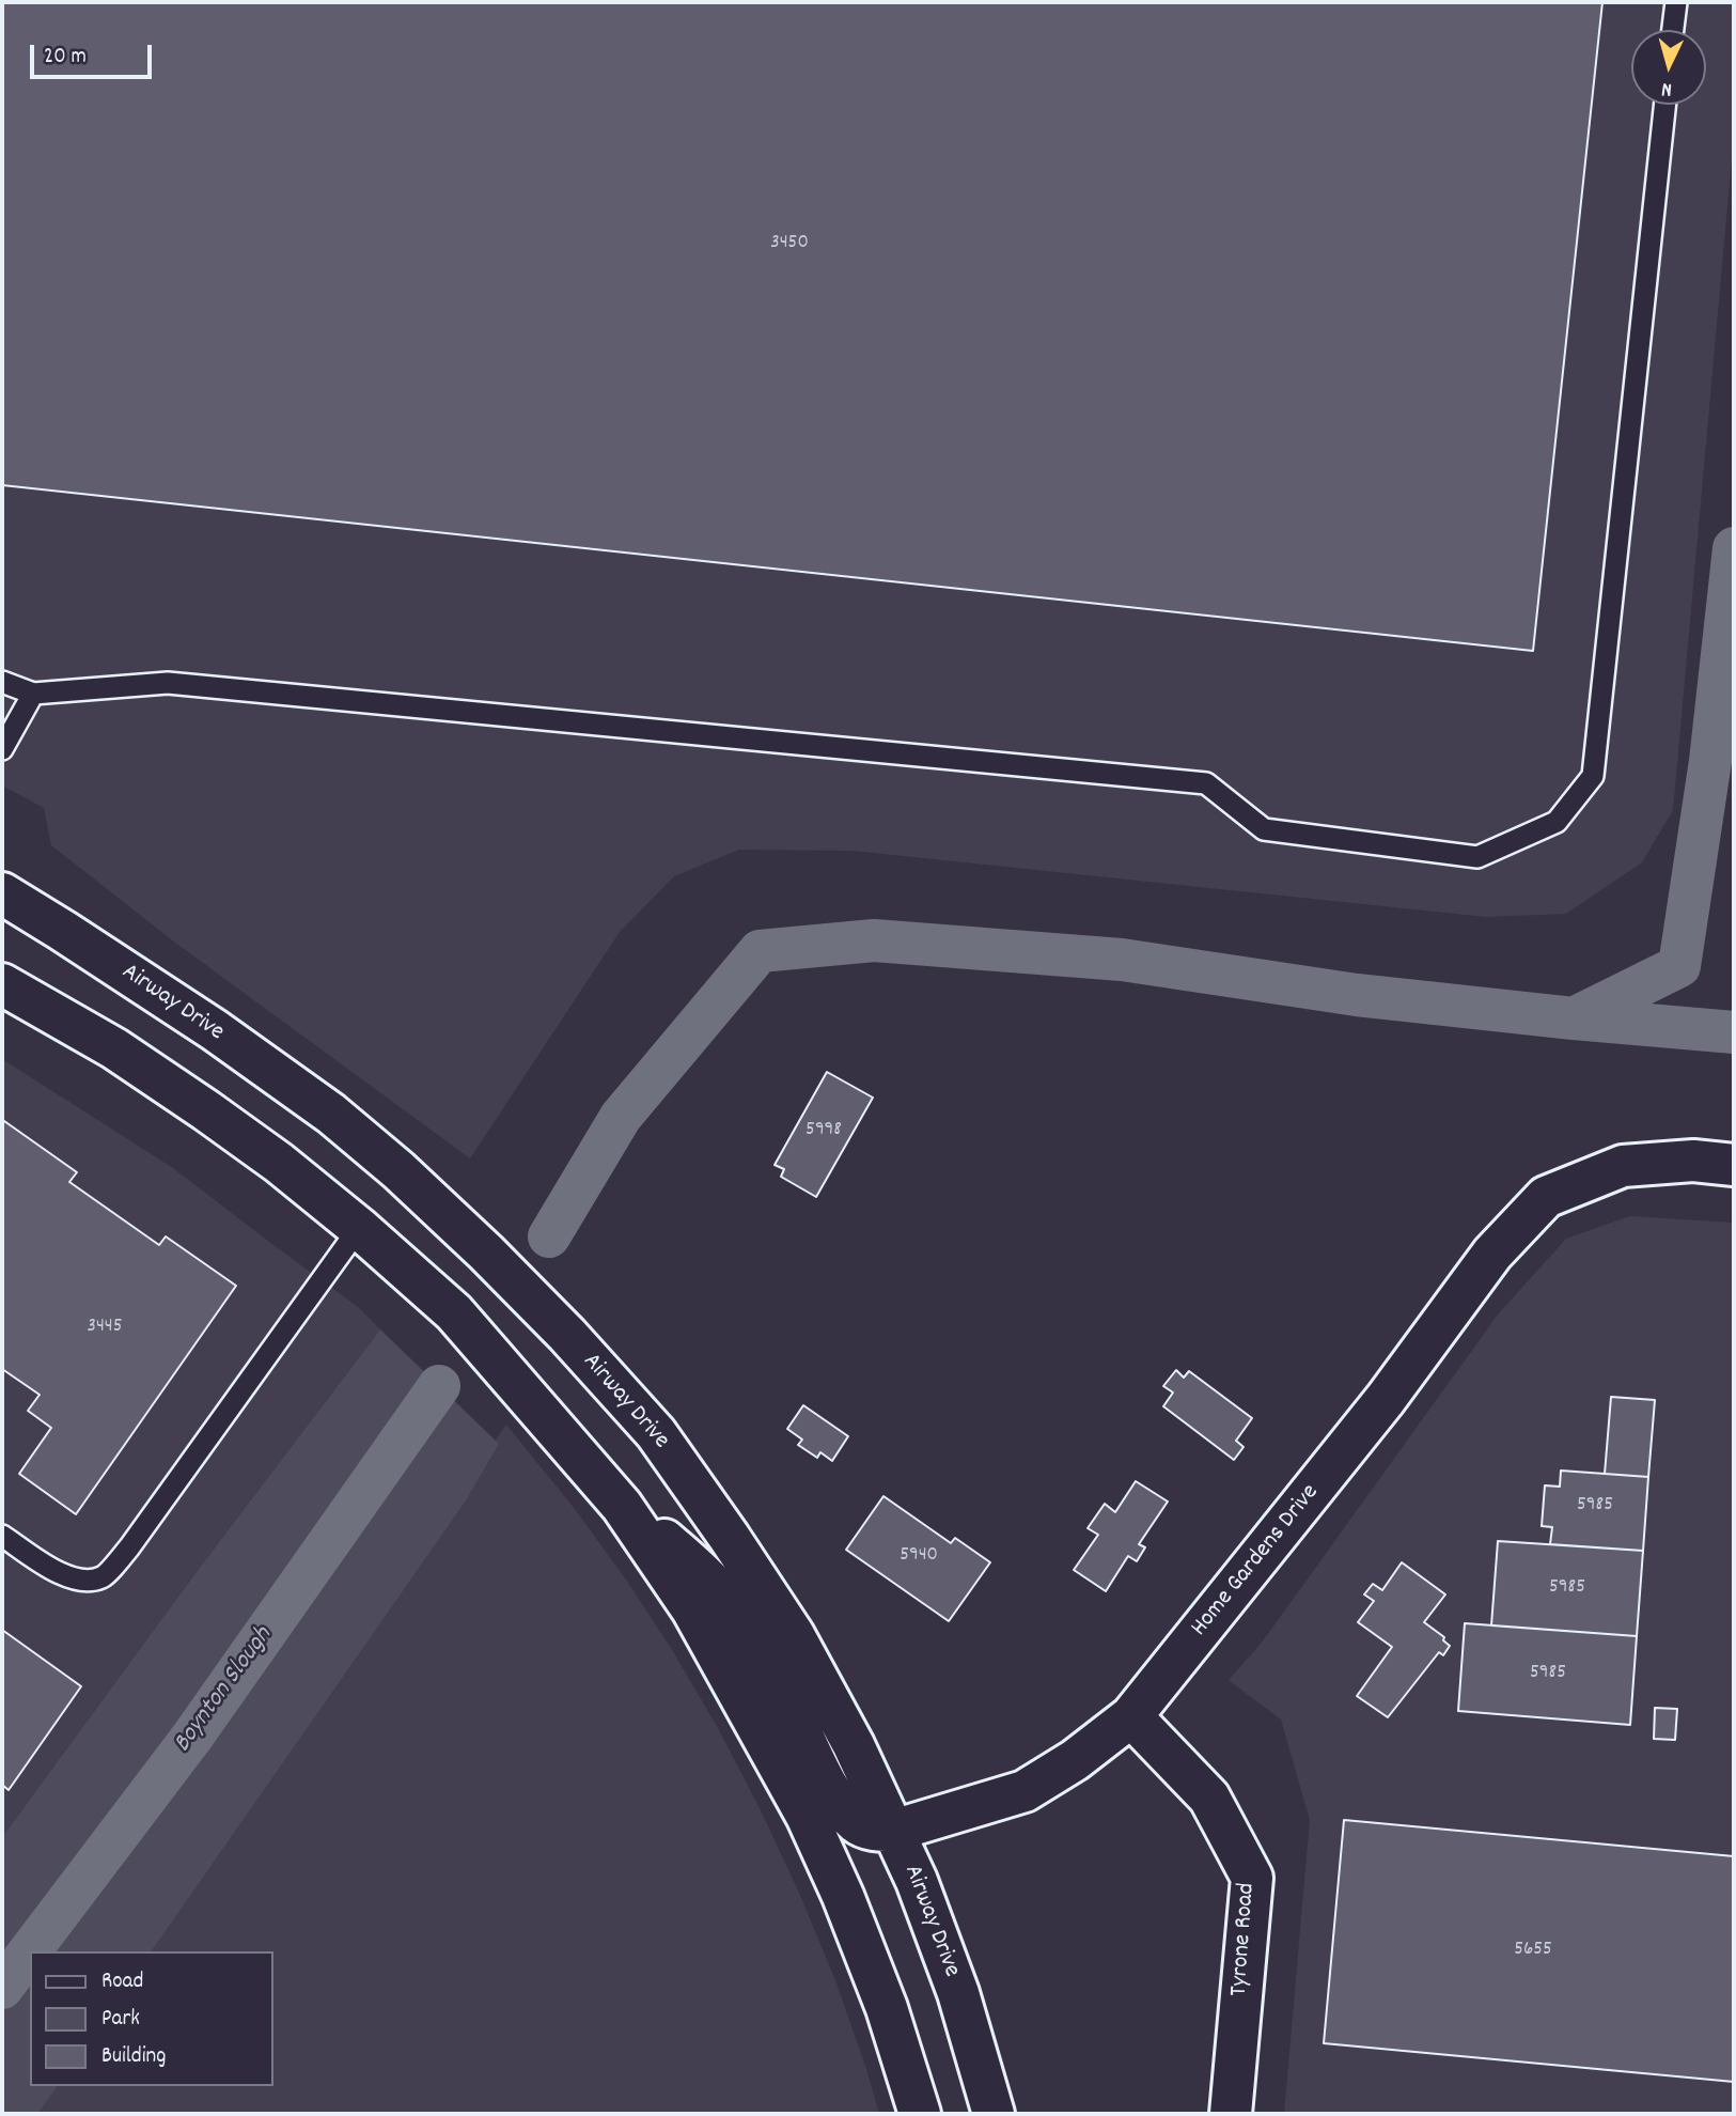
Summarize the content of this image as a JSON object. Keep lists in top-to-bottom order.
{
  "streets": {
    "main road": ["Airway Drive", "Home Gardens Drive", "Tyrone Road"]
  },
  "crossings": [
    ["Airway Drive", "Home Gardens Drive"],
    ["Home Gardens Drive", "Tyrone Road"]
  ],
  "water": ["Boynton Slough"],
  "house_numbers": [
    "3450",
    "5998",
    "3445",
    "5985",
    "5940",
    "5985",
    "5985",
    "5655"
  ],
  "legend": ["Road", "Park", "Building"],
  "scale_bar": "20 m",
  "north": "bottom"
}
